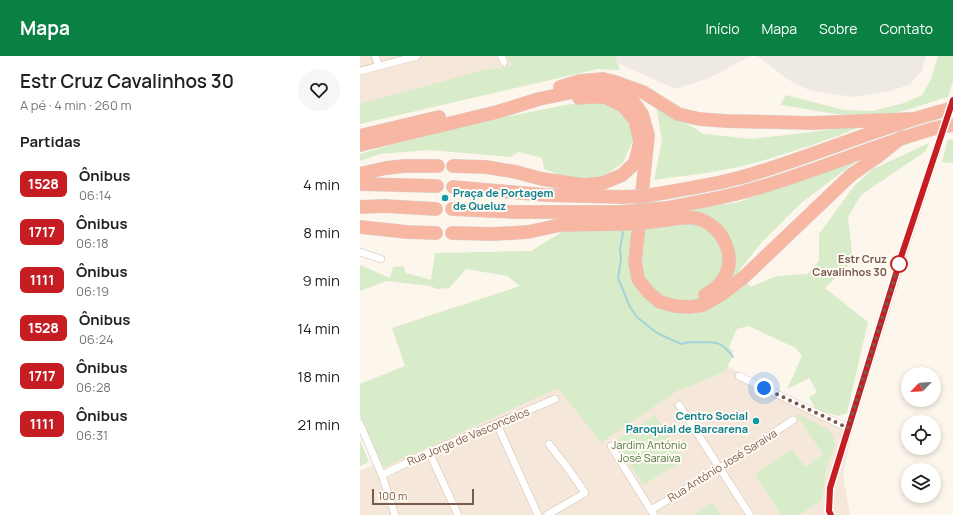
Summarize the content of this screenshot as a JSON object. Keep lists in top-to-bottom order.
{
  "streets": {
    "street": ["Rua Jorge de Vasconcelos", "Rua António José Saraiva"]
  },
  "parks": ["Jardim António José Saraiva"],
  "places": ["Praça de Portagem de Queluz", "Estr Cruz Cavalinhos 30", "Centro Social Paroquial de Barcarena"],
  "lines": ["bus line 1528"],
  "scale_bar": "100 m",
  "north": "bottom left",
  "page": {
    "header": "Mapa",
    "nav": [
      "Início",
      "Mapa",
      "Sobre",
      "Contato"
    ],
    "heading": [
      ["Estr Cruz Cavalinhos 30", "A pé · 4 min · 260 m"],
      "Partidas"
    ],
    "list": [
      {
        "mark": "1528",
        "name": "Ônibus",
        "note": "06:14",
        "value": "4 min"
      },
      {
        "mark": "1717",
        "name": "Ônibus",
        "note": "06:18",
        "value": "8 min"
      },
      {
        "mark": "1111",
        "name": "Ônibus",
        "note": "06:19",
        "value": "9 min"
      },
      {
        "mark": "1528",
        "name": "Ônibus",
        "note": "06:24",
        "value": "14 min"
      },
      {
        "mark": "1717",
        "name": "Ônibus",
        "note": "06:28",
        "value": "18 min"
      },
      {
        "mark": "1111",
        "name": "Ônibus",
        "note": "06:31",
        "value": "21 min"
      }
    ],
    "scale": "100 m"
  }
}
